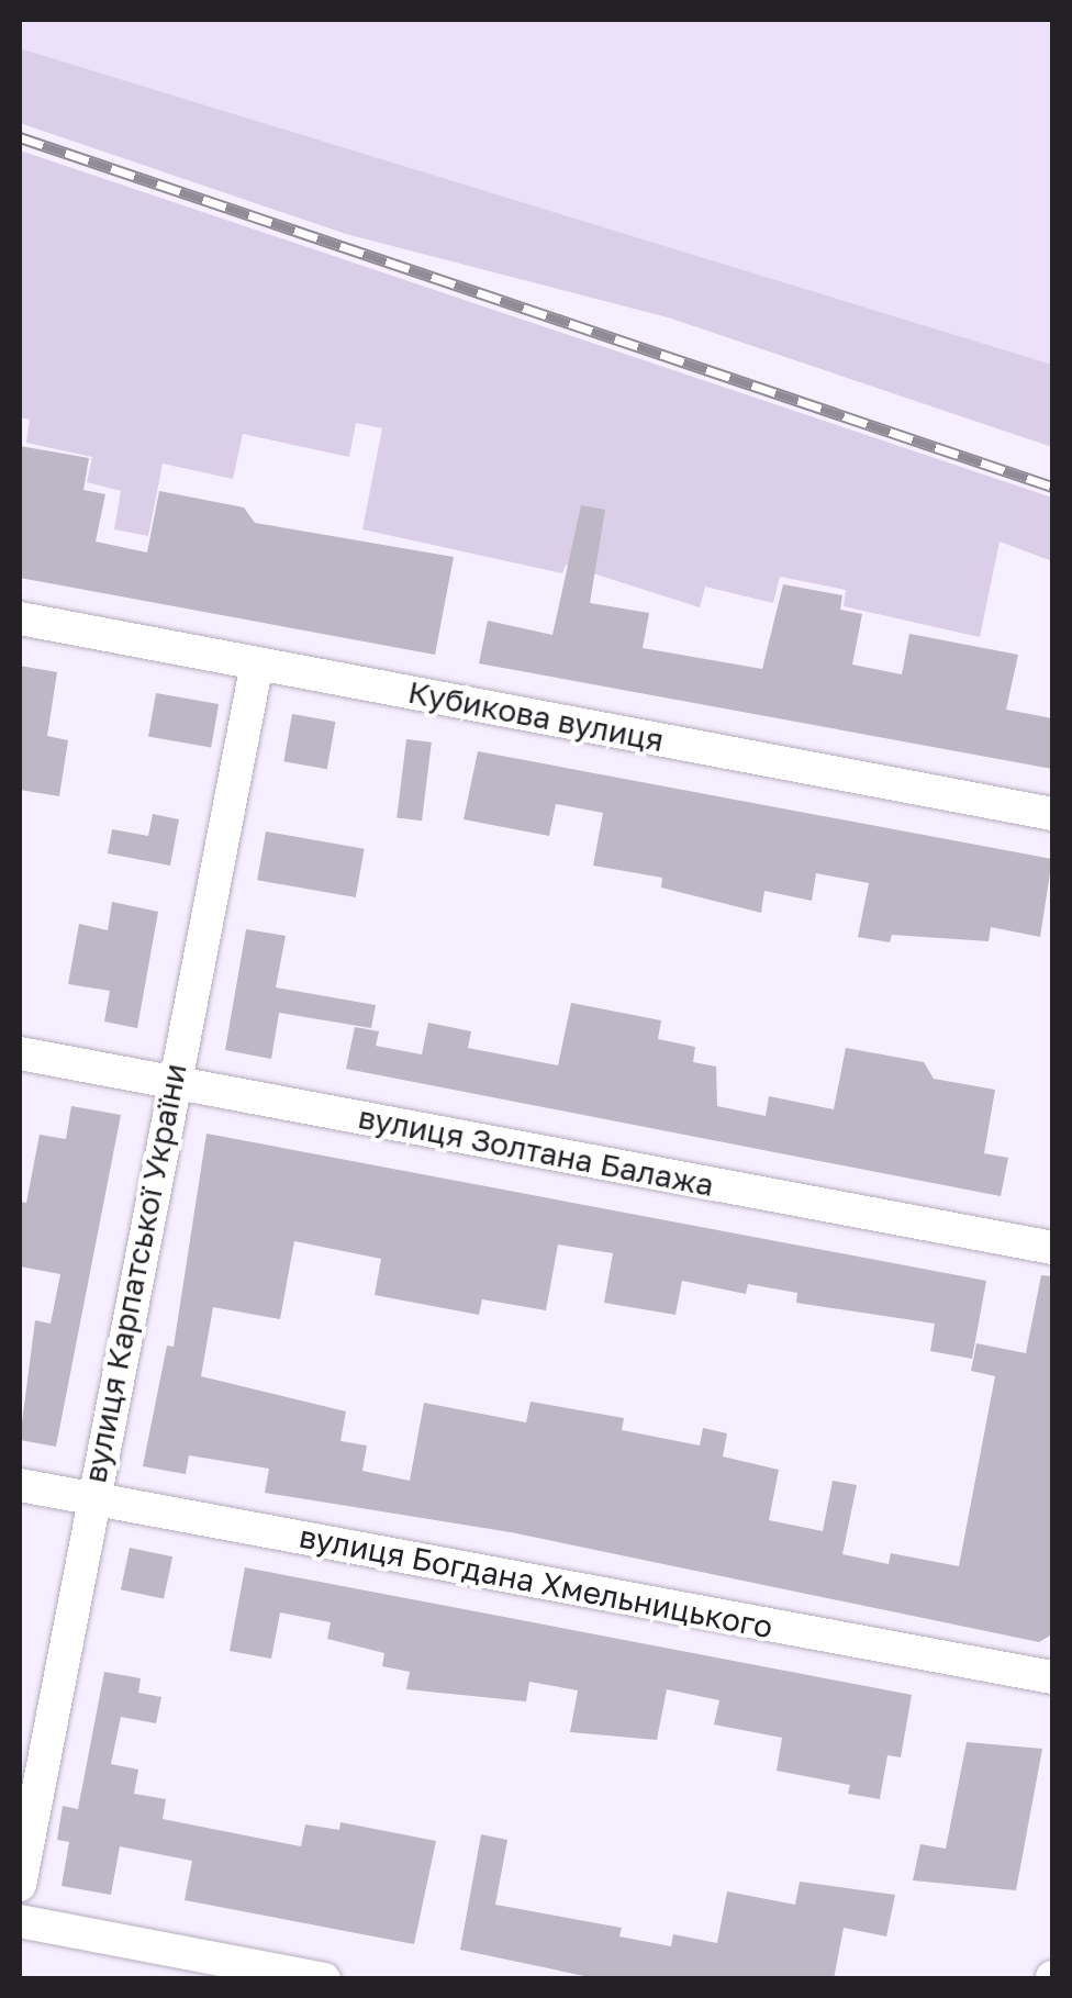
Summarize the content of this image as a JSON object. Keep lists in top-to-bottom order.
{
  "streets": {
    "street": [
      "Кубикова вулиця",
      "вулиця Золтана Балажа",
      "вулиця Карпатської України",
      "вулиця Богдана Хмельницького"
    ]
  },
  "crossings": [
    ["Кубикова вулиця", "вулиця Карпатської України"],
    ["вулиця Золтана Балажа", "вулиця Карпатської України"],
    ["вулиця Карпатської України", "вулиця Богдана Хмельницького"]
  ]
}
